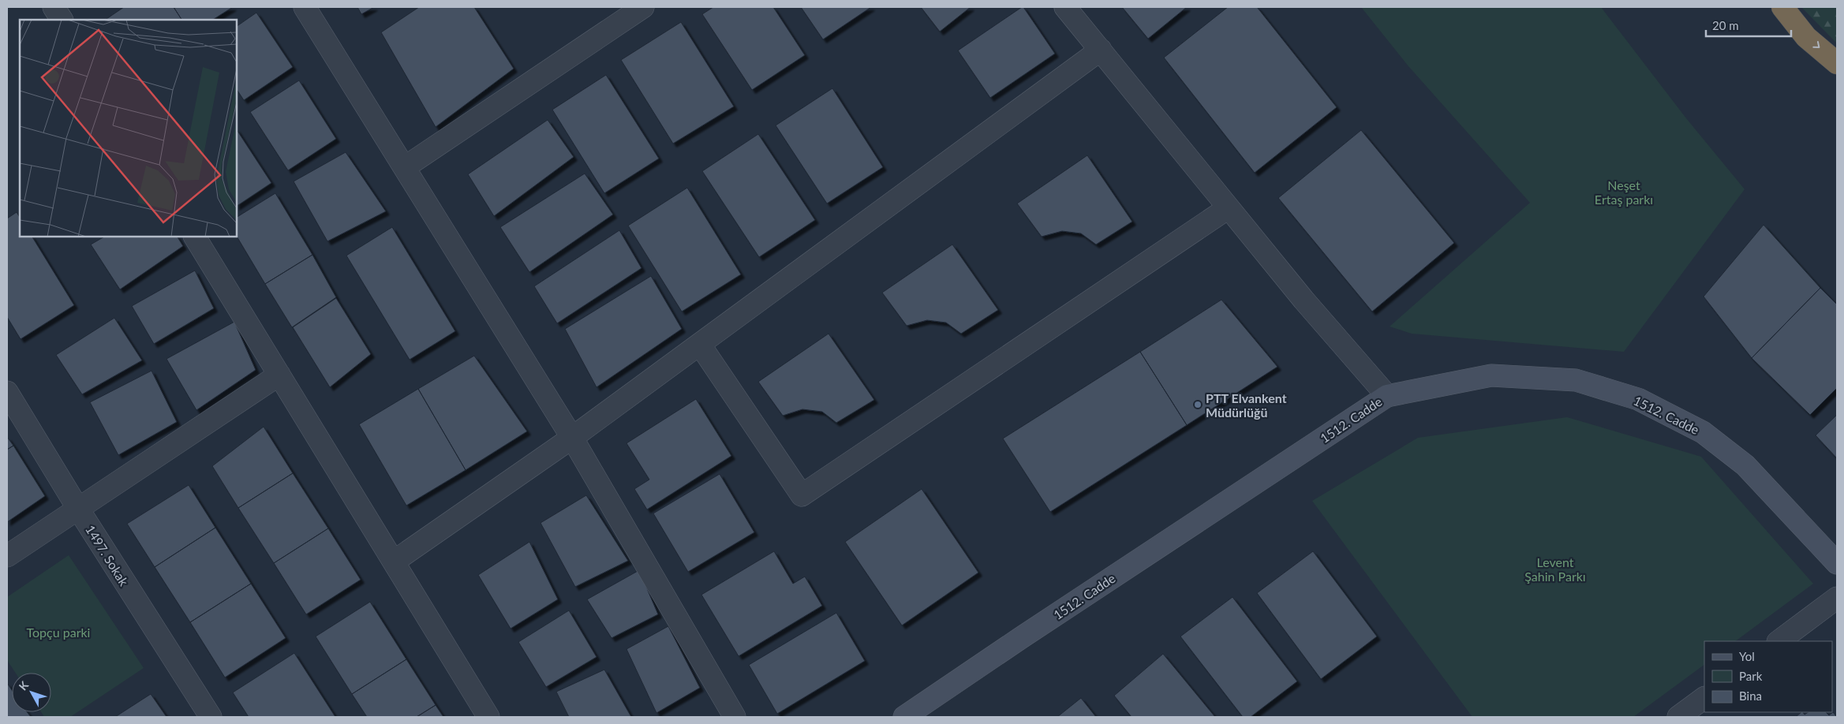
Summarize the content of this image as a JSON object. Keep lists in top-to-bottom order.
{
  "streets": {
    "street": ["1512. Cadde", "1497. Sokak"]
  },
  "parks": ["Neşet Ertaş parkı", "Levent Şahin Parkı", "Topçu parki"],
  "places": ["PTT Elvankent Müdürlüğü"],
  "legend": ["Yol", "Park", "Bina"],
  "scale_bar": "20 m",
  "north": "top left"
}
